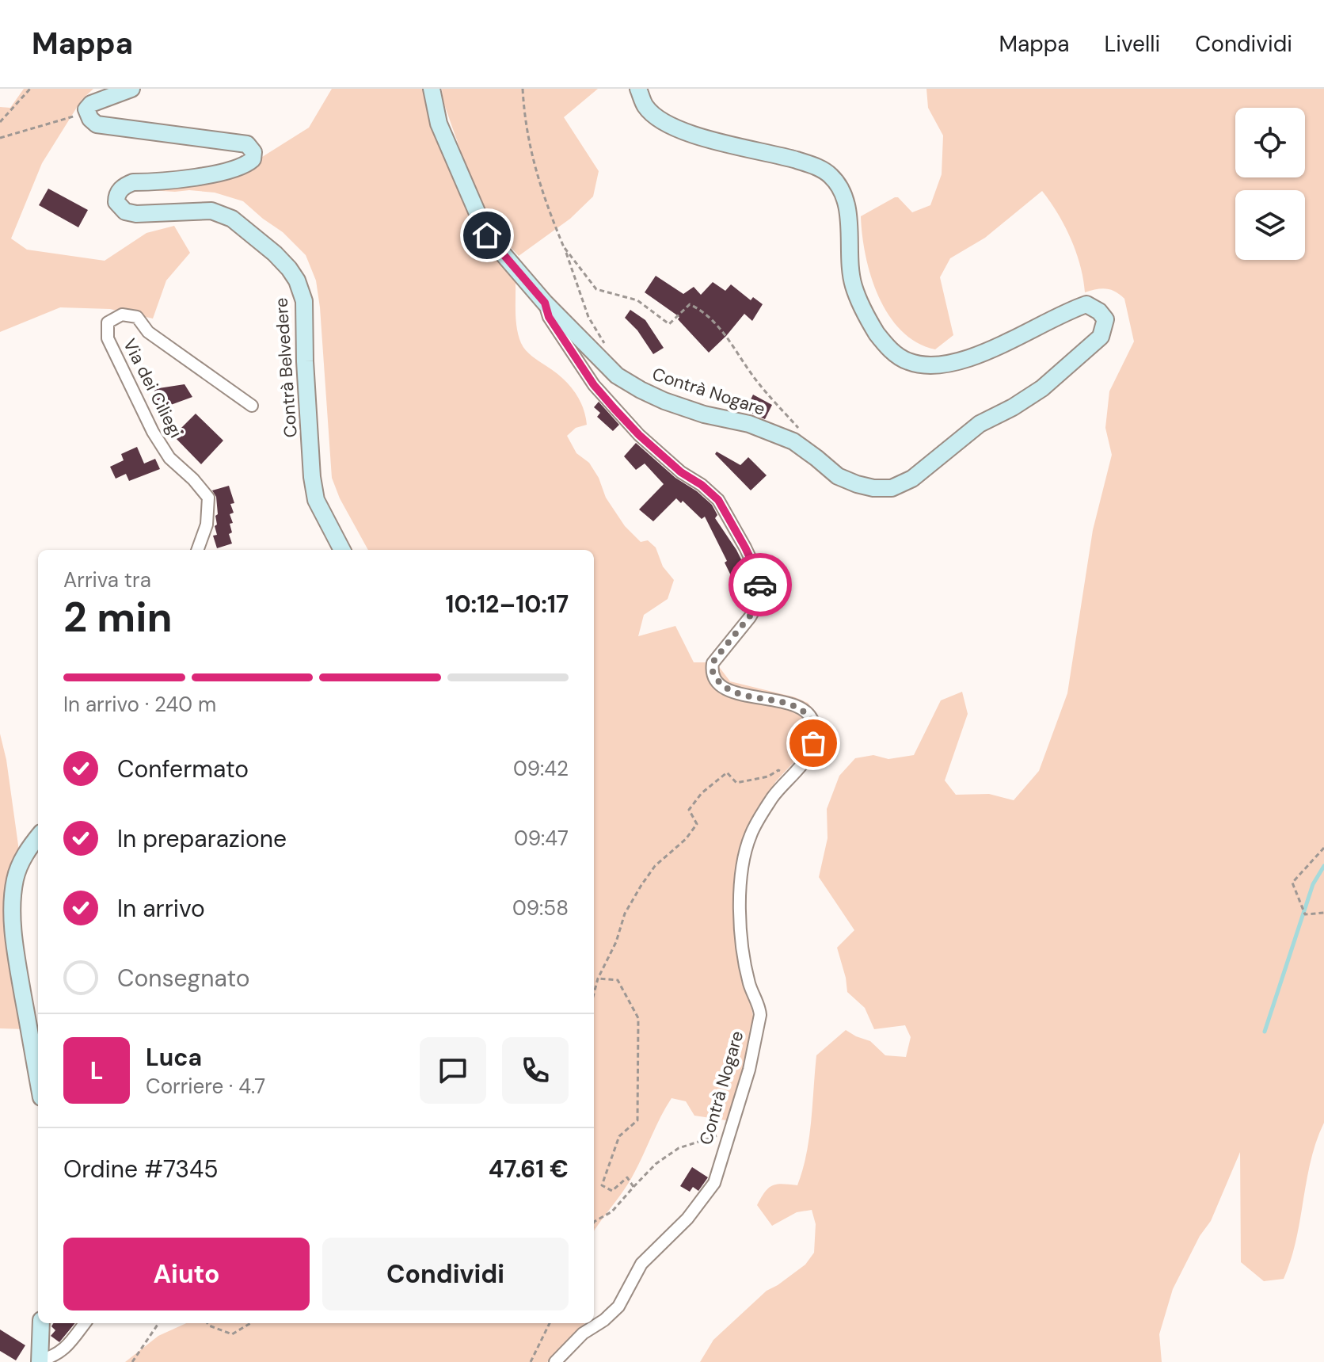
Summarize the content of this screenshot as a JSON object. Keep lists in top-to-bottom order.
{
  "streets": {
    "street": ["Contrà Belvedere", "Via dei Ciliegi", "Contrà Nogare"]
  },
  "page": {
    "header": "Mappa",
    "nav": ["Mappa", "Livelli", "Condividi"],
    "heading": ["2 min", "Arriva tra", "10:12–10:17"],
    "panel": [
      "Luca",
      "Corriere · 4.7",
      "Ordine #7345",
      "47.61 €"
    ],
    "bar": "In arrivo · 240 m",
    "list": [
      ["Confermato", "09:42"],
      ["In preparazione", "09:47"],
      ["In arrivo", "09:58"],
      "Consegnato"
    ],
    "round": "L",
    "buttons": ["Aiuto", "Condividi"]
  }
}
